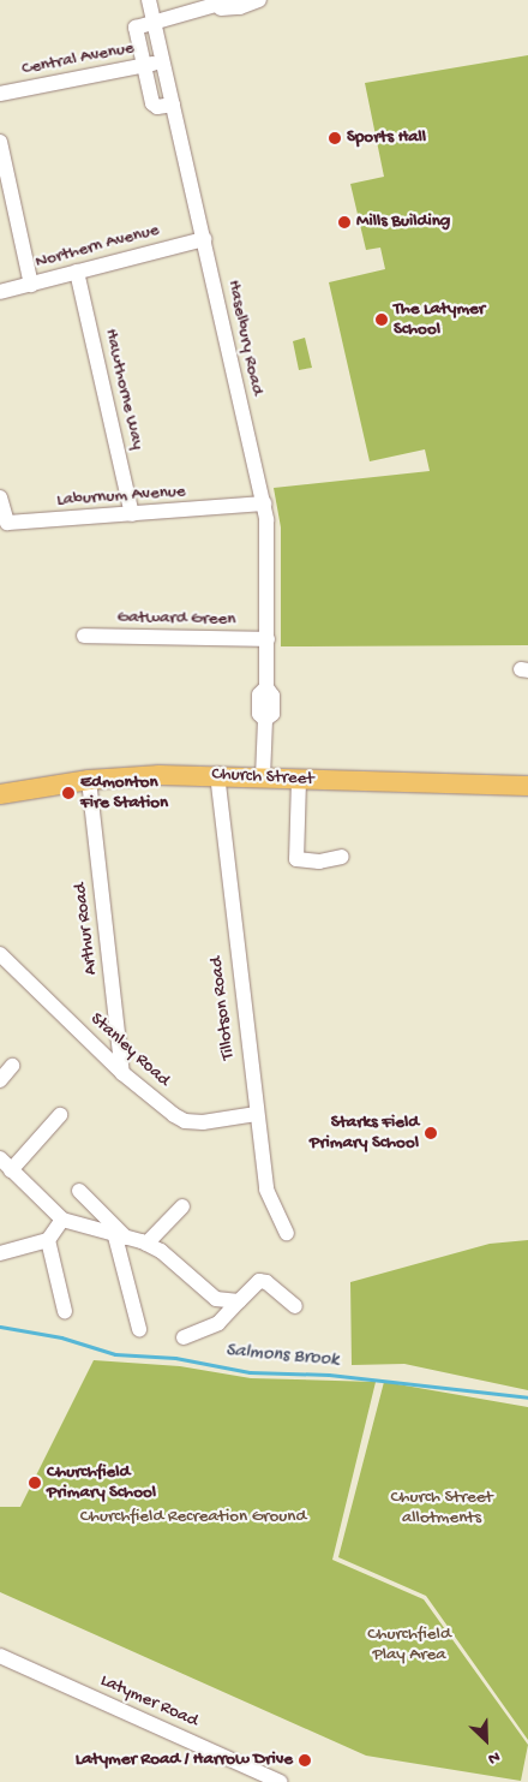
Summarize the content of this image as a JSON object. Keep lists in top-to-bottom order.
{
  "streets": {
    "main road": ["Church Street"],
    "street": [
      "Central Avenue",
      "Northern Avenue",
      "Haselbury Road",
      "Hawthorne Way",
      "Laburnum Avenue",
      "Gatward Green",
      "Arthur Road",
      "Tillotson Road",
      "Stanley Road",
      "Latymer Road"
    ]
  },
  "crossings": [
    ["Central Avenue", "Haselbury Road"],
    ["Northern Avenue", "Haselbury Road"],
    ["Northern Avenue", "Hawthorne Way"],
    ["Haselbury Road", "Laburnum Avenue"],
    ["Haselbury Road", "Gatward Green"],
    ["Haselbury Road", "Church Street"],
    ["Hawthorne Way", "Laburnum Avenue"],
    ["Church Street", "Arthur Road"],
    ["Church Street", "Tillotson Road"],
    ["Arthur Road", "Stanley Road"],
    ["Tillotson Road", "Stanley Road"]
  ],
  "water": ["Salmons Brook"],
  "parks": ["Church Street allotments", "Churchfield Recreation Ground", "Churchfield Play Area"],
  "places": [
    "Sports Hall",
    "Mills Building",
    "The Latymer School",
    "Edmonton Fire Station",
    "Starks Field Primary School",
    "Churchfield Primary School",
    "Latymer Road / Harrow Drive"
  ],
  "north": "bottom right"
}
